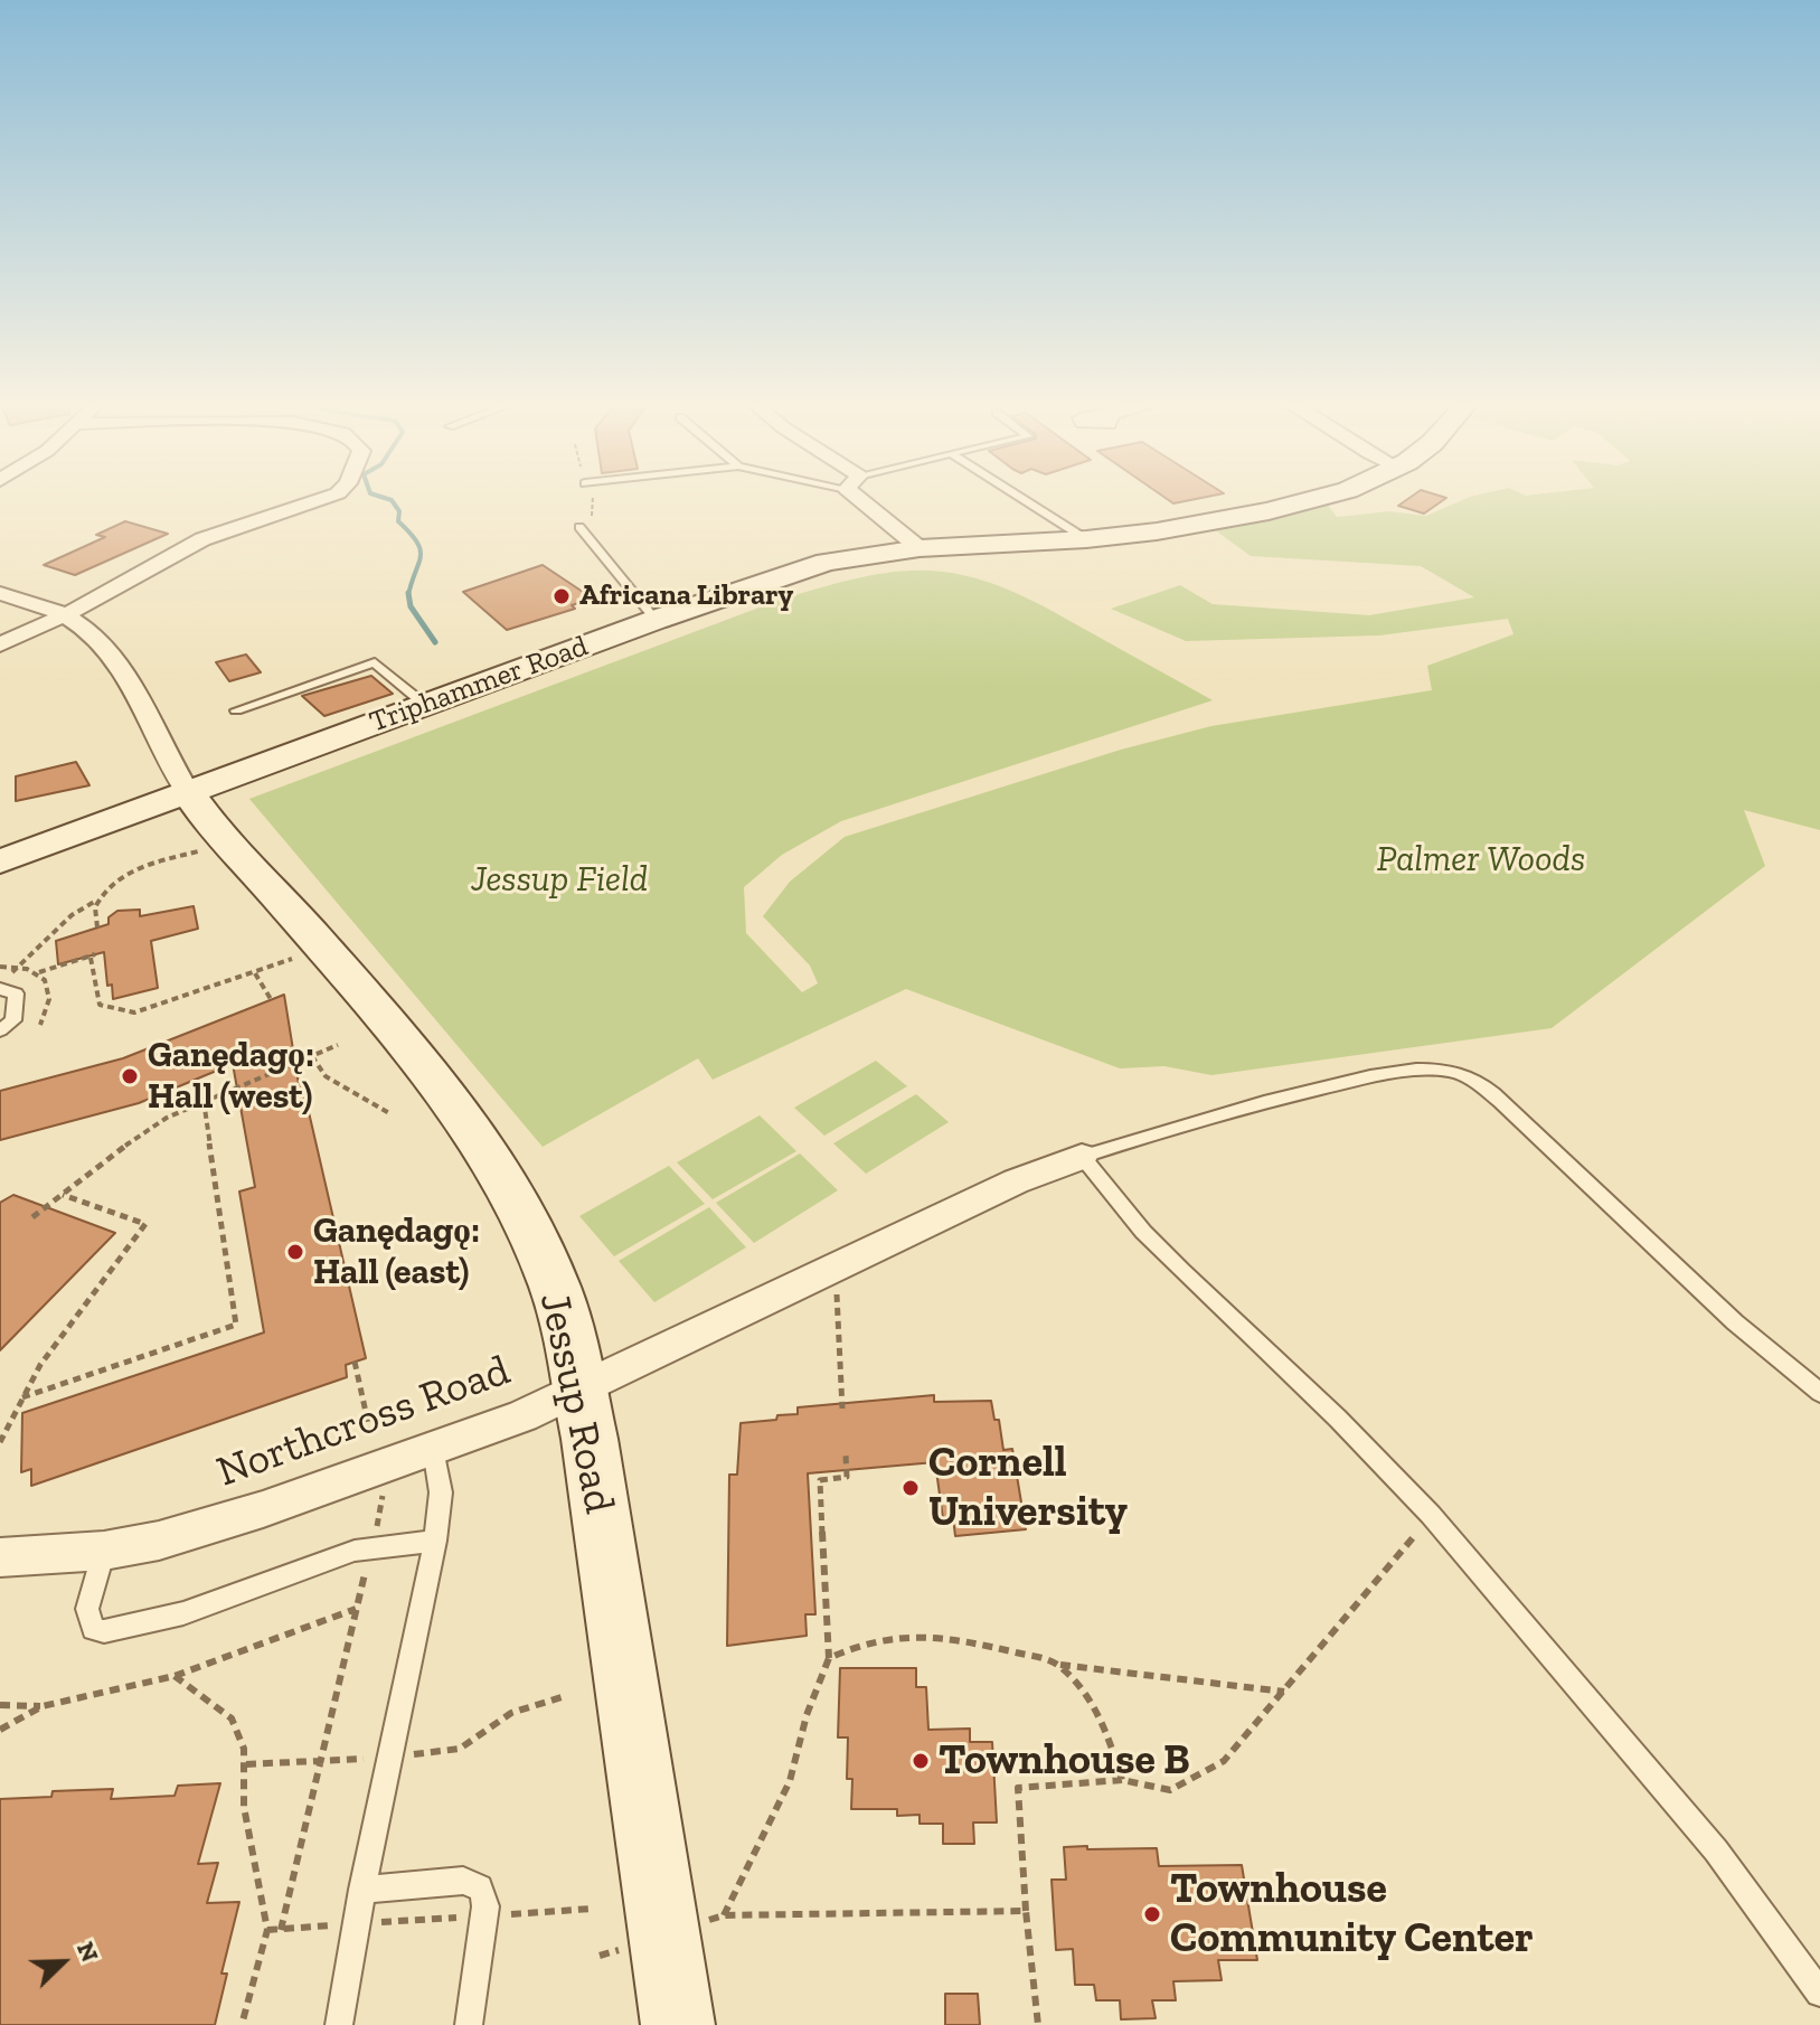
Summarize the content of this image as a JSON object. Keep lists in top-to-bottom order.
{
  "streets": {
    "street": ["Triphammer Road", "Jessup Road", "Northcross Road"]
  },
  "crossings": [
    ["Triphammer Road", "Jessup Road"],
    ["Jessup Road", "Northcross Road"]
  ],
  "parks": ["Palmer Woods", "Jessup Field"],
  "places": [
    "Africana Library",
    "Ganędagǫ: Hall (west)",
    "Ganędagǫ: Hall (east)",
    "Cornell University",
    "Townhouse B",
    "Townhouse Community Center"
  ],
  "north": "top right"
}
